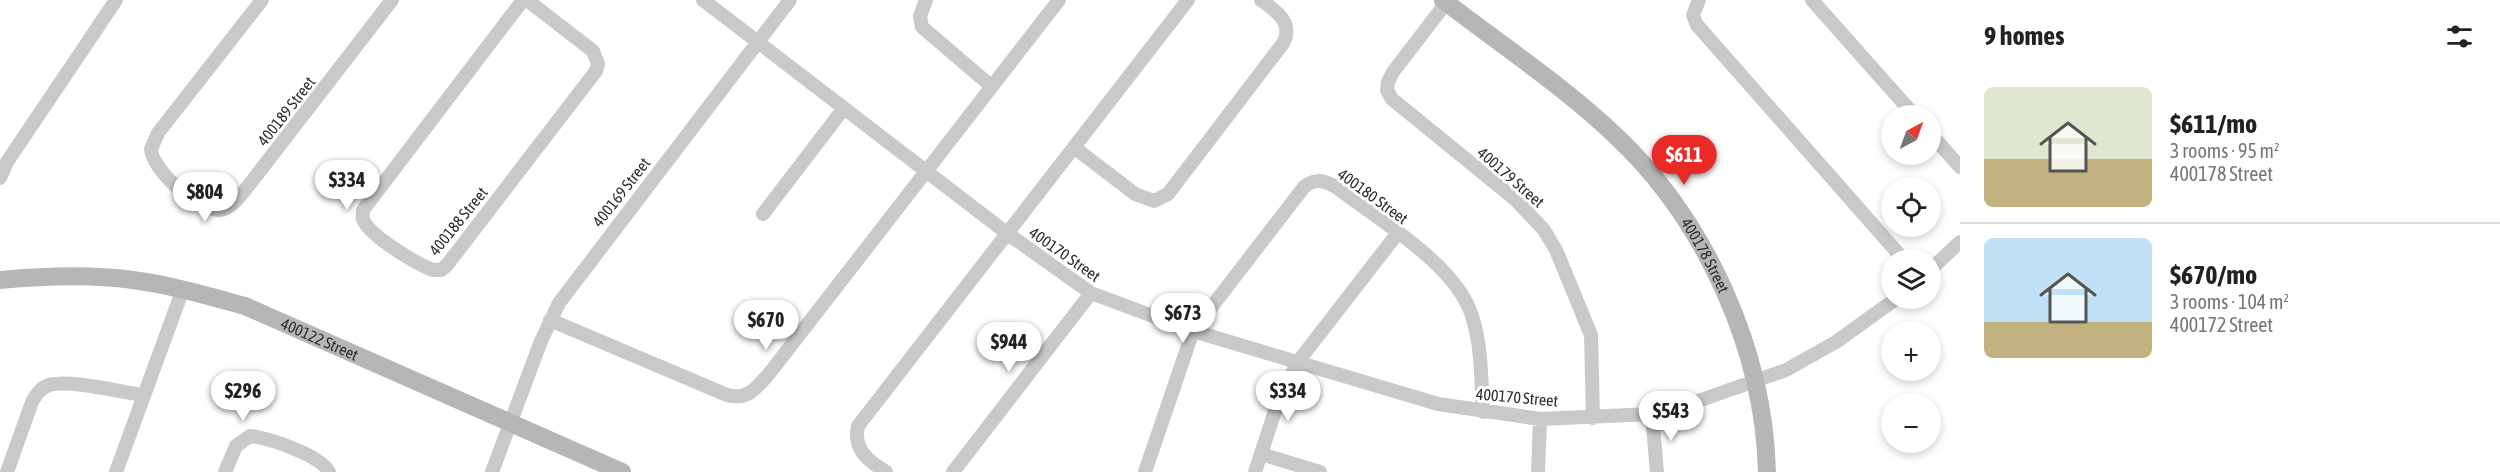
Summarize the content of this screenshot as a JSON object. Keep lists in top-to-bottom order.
{
  "streets": {
    "street": [
      "400189 Street",
      "400179 Street",
      "400169 Street",
      "400180 Street",
      "400188 Street",
      "400170 Street",
      "400178 Street",
      "400122 Street"
    ]
  },
  "crossings": [
    ["400179 Street", "400170 Street"],
    ["400179 Street", "400178 Street"],
    ["400169 Street", "400170 Street"],
    ["400169 Street", "400122 Street"],
    ["400180 Street", "400170 Street"],
    ["400170 Street", "400178 Street"]
  ],
  "north": "top right",
  "page": {
    "heading": "9 homes",
    "list": [
      {
        "name": "$611/mo",
        "note": "3 rooms · 95 m² · 400178 Street"
      },
      {
        "name": "$670/mo",
        "note": "3 rooms · 104 m² · 400172 Street"
      }
    ],
    "map_buttons": ["+", "−"],
    "price": [
      "$611",
      "$334",
      "$804",
      "$673",
      "$670",
      "$944",
      "$296",
      "$334",
      "$543"
    ]
  }
}
